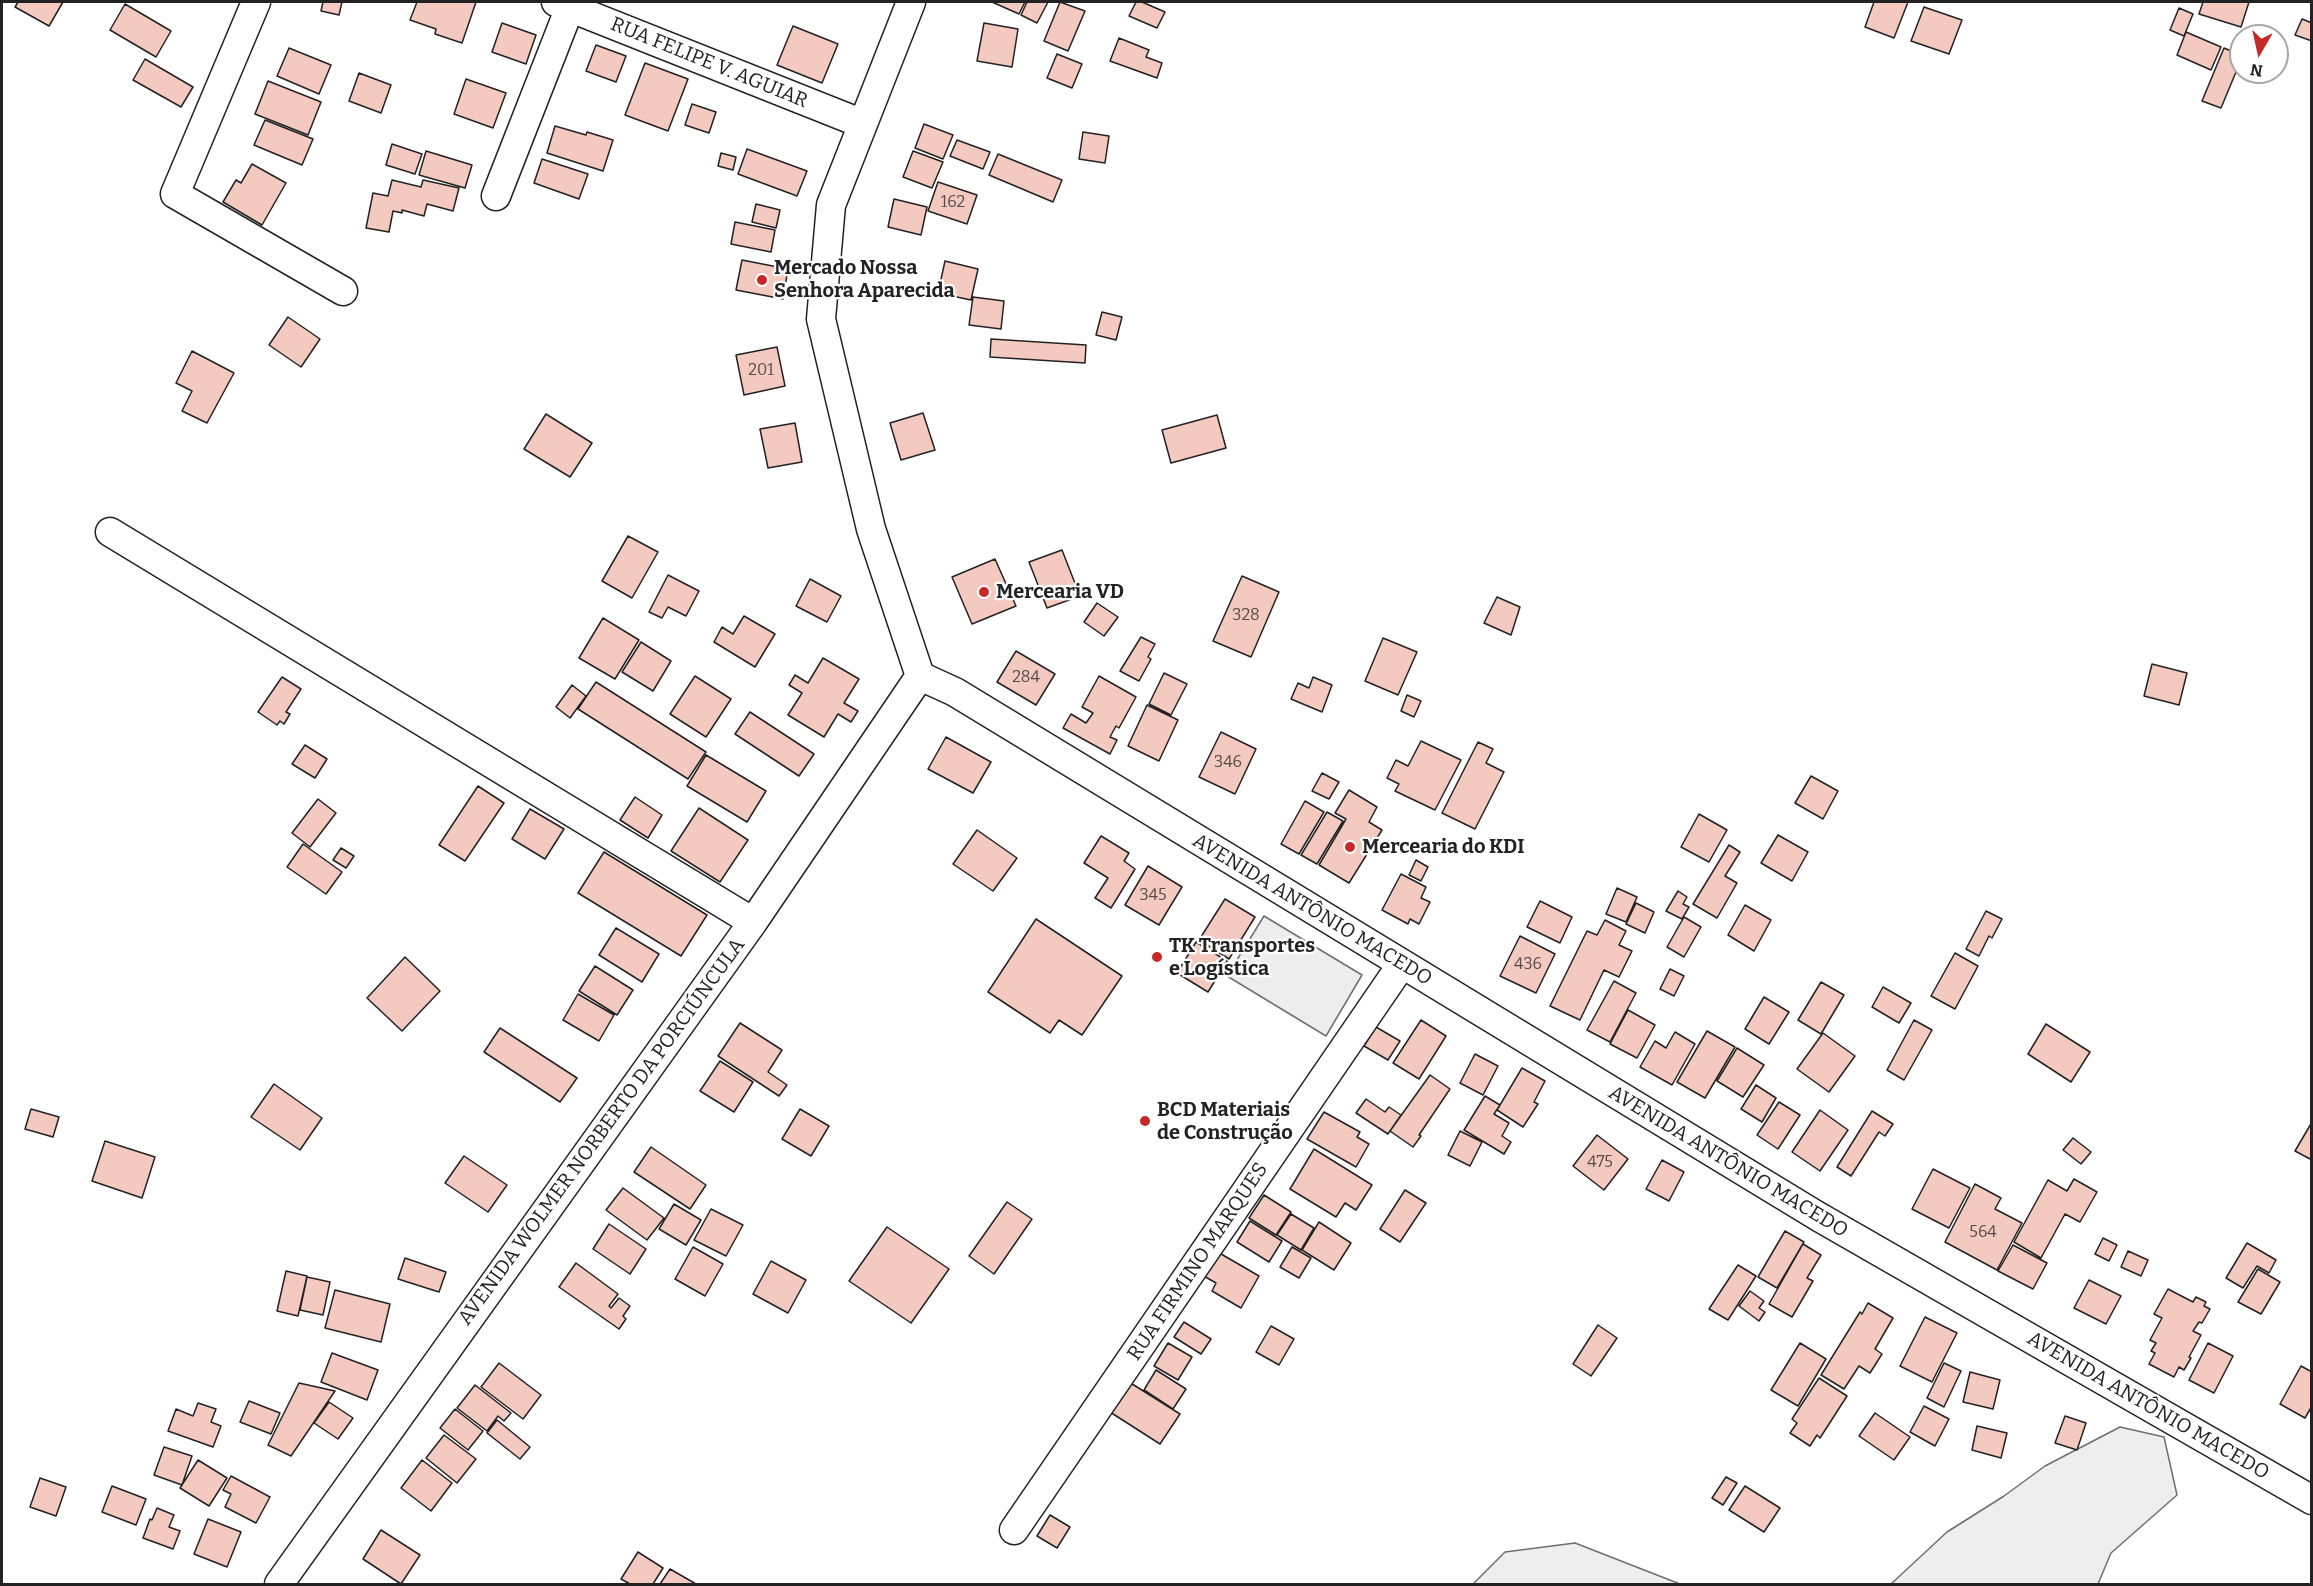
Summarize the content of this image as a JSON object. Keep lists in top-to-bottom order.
{
  "streets": {
    "street": [
      "RUA FELIPE V. AGUIAR",
      "AVENIDA ANTÔNIO MACEDO",
      "AVENIDA WOLMER NORBERTO DA PORCIÚNCULA",
      "RUA FIRMINO MARQUES"
    ]
  },
  "crossings": [
    ["AVENIDA ANTÔNIO MACEDO", "AVENIDA WOLMER NORBERTO DA PORCIÚNCULA"],
    ["AVENIDA ANTÔNIO MACEDO", "RUA FIRMINO MARQUES"]
  ],
  "places": [
    "Mercado Nossa Senhora Aparecida",
    "Mercearia VD",
    "Mercearia do KDI",
    "TK Transportes e Logística",
    "BCD Materiais de Construção"
  ],
  "house_numbers": [
    "162",
    "201",
    "328",
    "284",
    "346",
    "345",
    "436",
    "475",
    "564"
  ],
  "north": "bottom"
}
